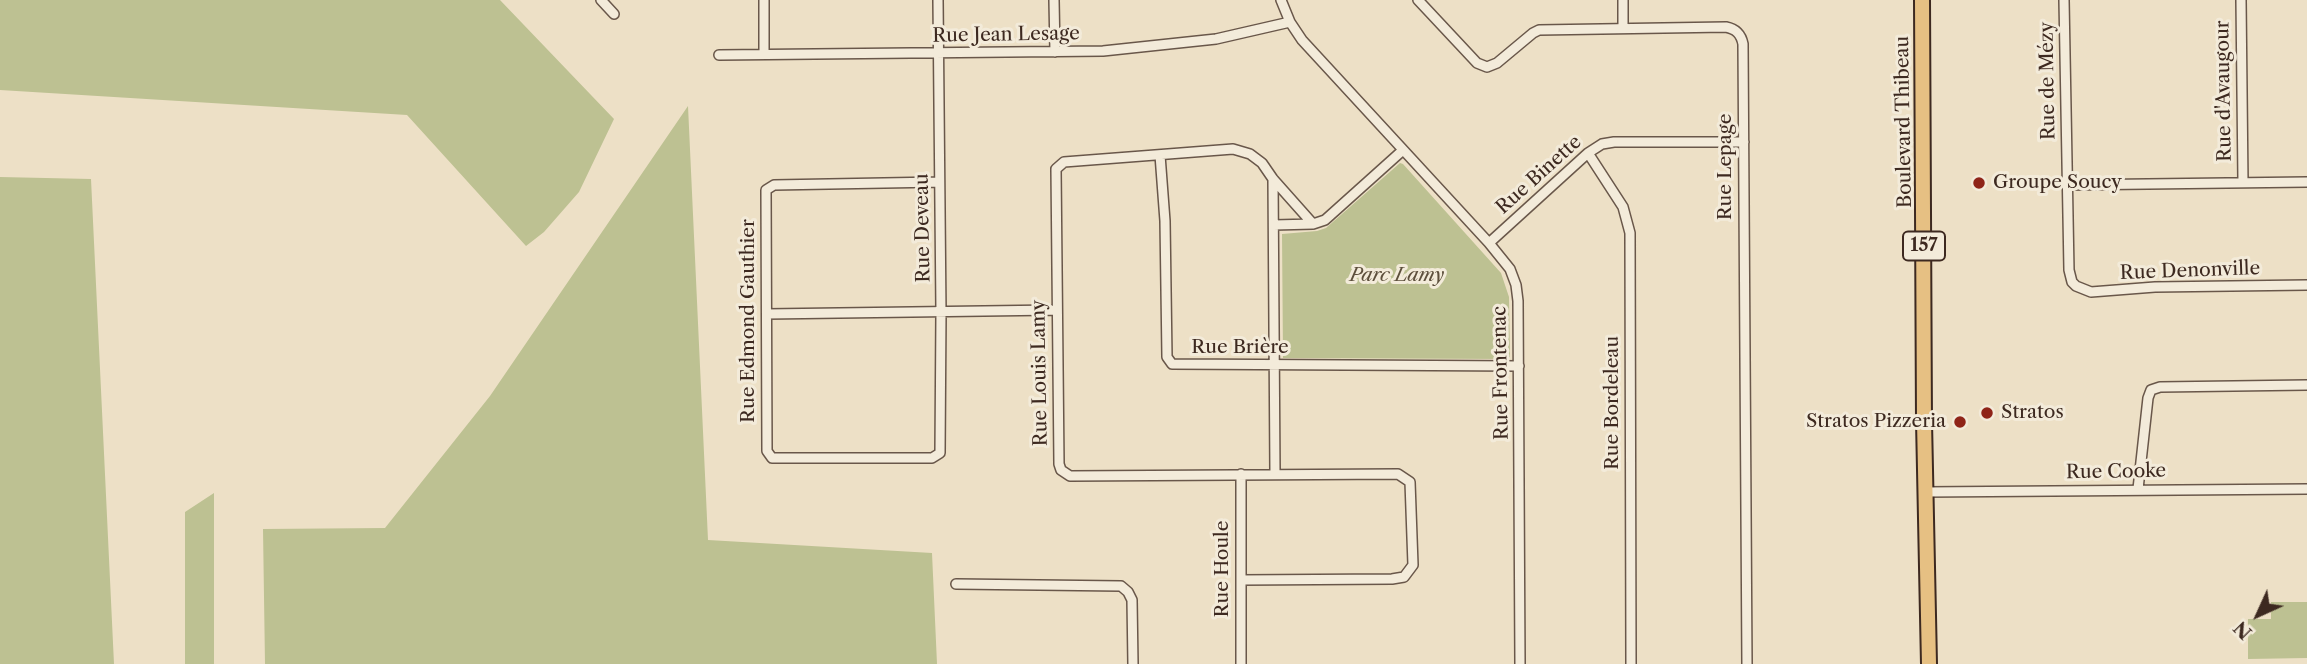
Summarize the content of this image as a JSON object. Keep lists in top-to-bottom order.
{
  "streets": {
    "main road": ["Boulevard Thibeau", "157"],
    "street": [
      "Rue Jean Lesage",
      "Rue de Mézy",
      "Rue d'Avaugour",
      "Rue Lepage",
      "Rue Binette",
      "Rue Deveau",
      "Rue Denonville",
      "Rue Edmond Gauthier",
      "Rue Brière",
      "Rue Louis Lamy",
      "Rue Frontenac",
      "Rue Bordeleau",
      "Rue Cooke",
      "Rue Houle"
    ]
  },
  "crossings": [
    ["Rue Jean Lesage", "Rue Deveau"],
    ["Rue Jean Lesage", "Rue Frontenac"],
    ["Rue de Mézy", "Rue Denonville"],
    ["Boulevard Thibeau", "Rue Cooke"],
    ["Rue Lepage", "Rue Binette"],
    ["Rue Binette", "Rue Frontenac"],
    ["Rue Binette", "Rue Bordeleau"],
    ["Rue Deveau", "Rue Edmond Gauthier"],
    ["Rue Brière", "Rue Louis Lamy"],
    ["Rue Brière", "Rue Frontenac"],
    ["Rue Louis Lamy", "Rue Houle"]
  ],
  "parks": ["Parc Lamy"],
  "places": ["Groupe Soucy", "Stratos", "Stratos Pizzeria"],
  "north": "bottom left"
}
